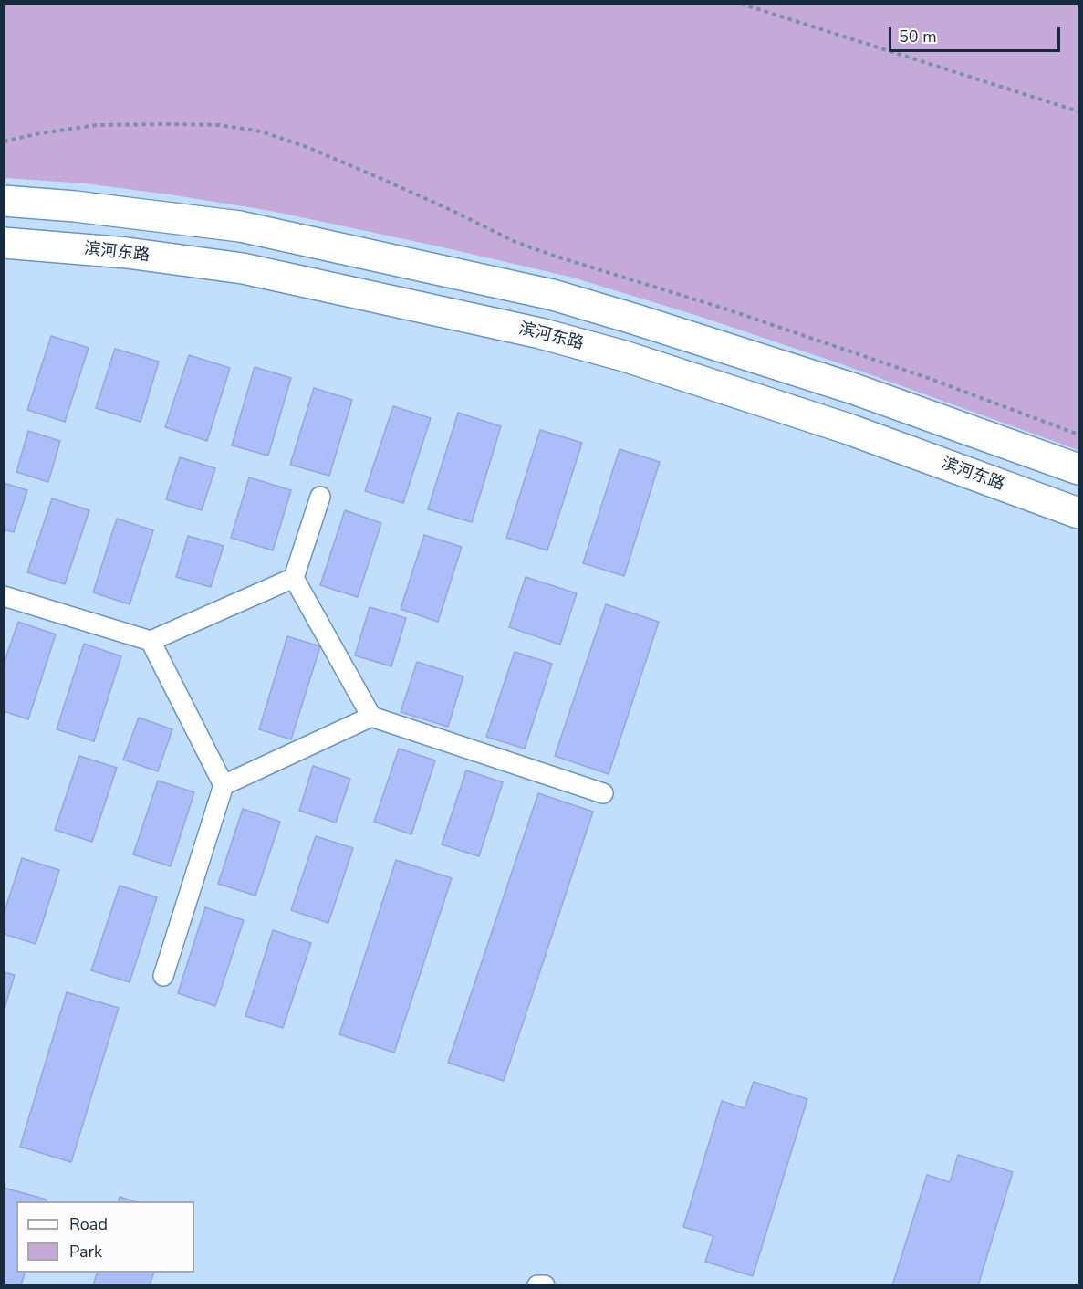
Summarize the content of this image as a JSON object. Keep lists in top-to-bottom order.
{
  "streets": {
    "main road": ["滨河东路"]
  },
  "legend": ["Road", "Park"],
  "scale_bar": "50 m"
}
